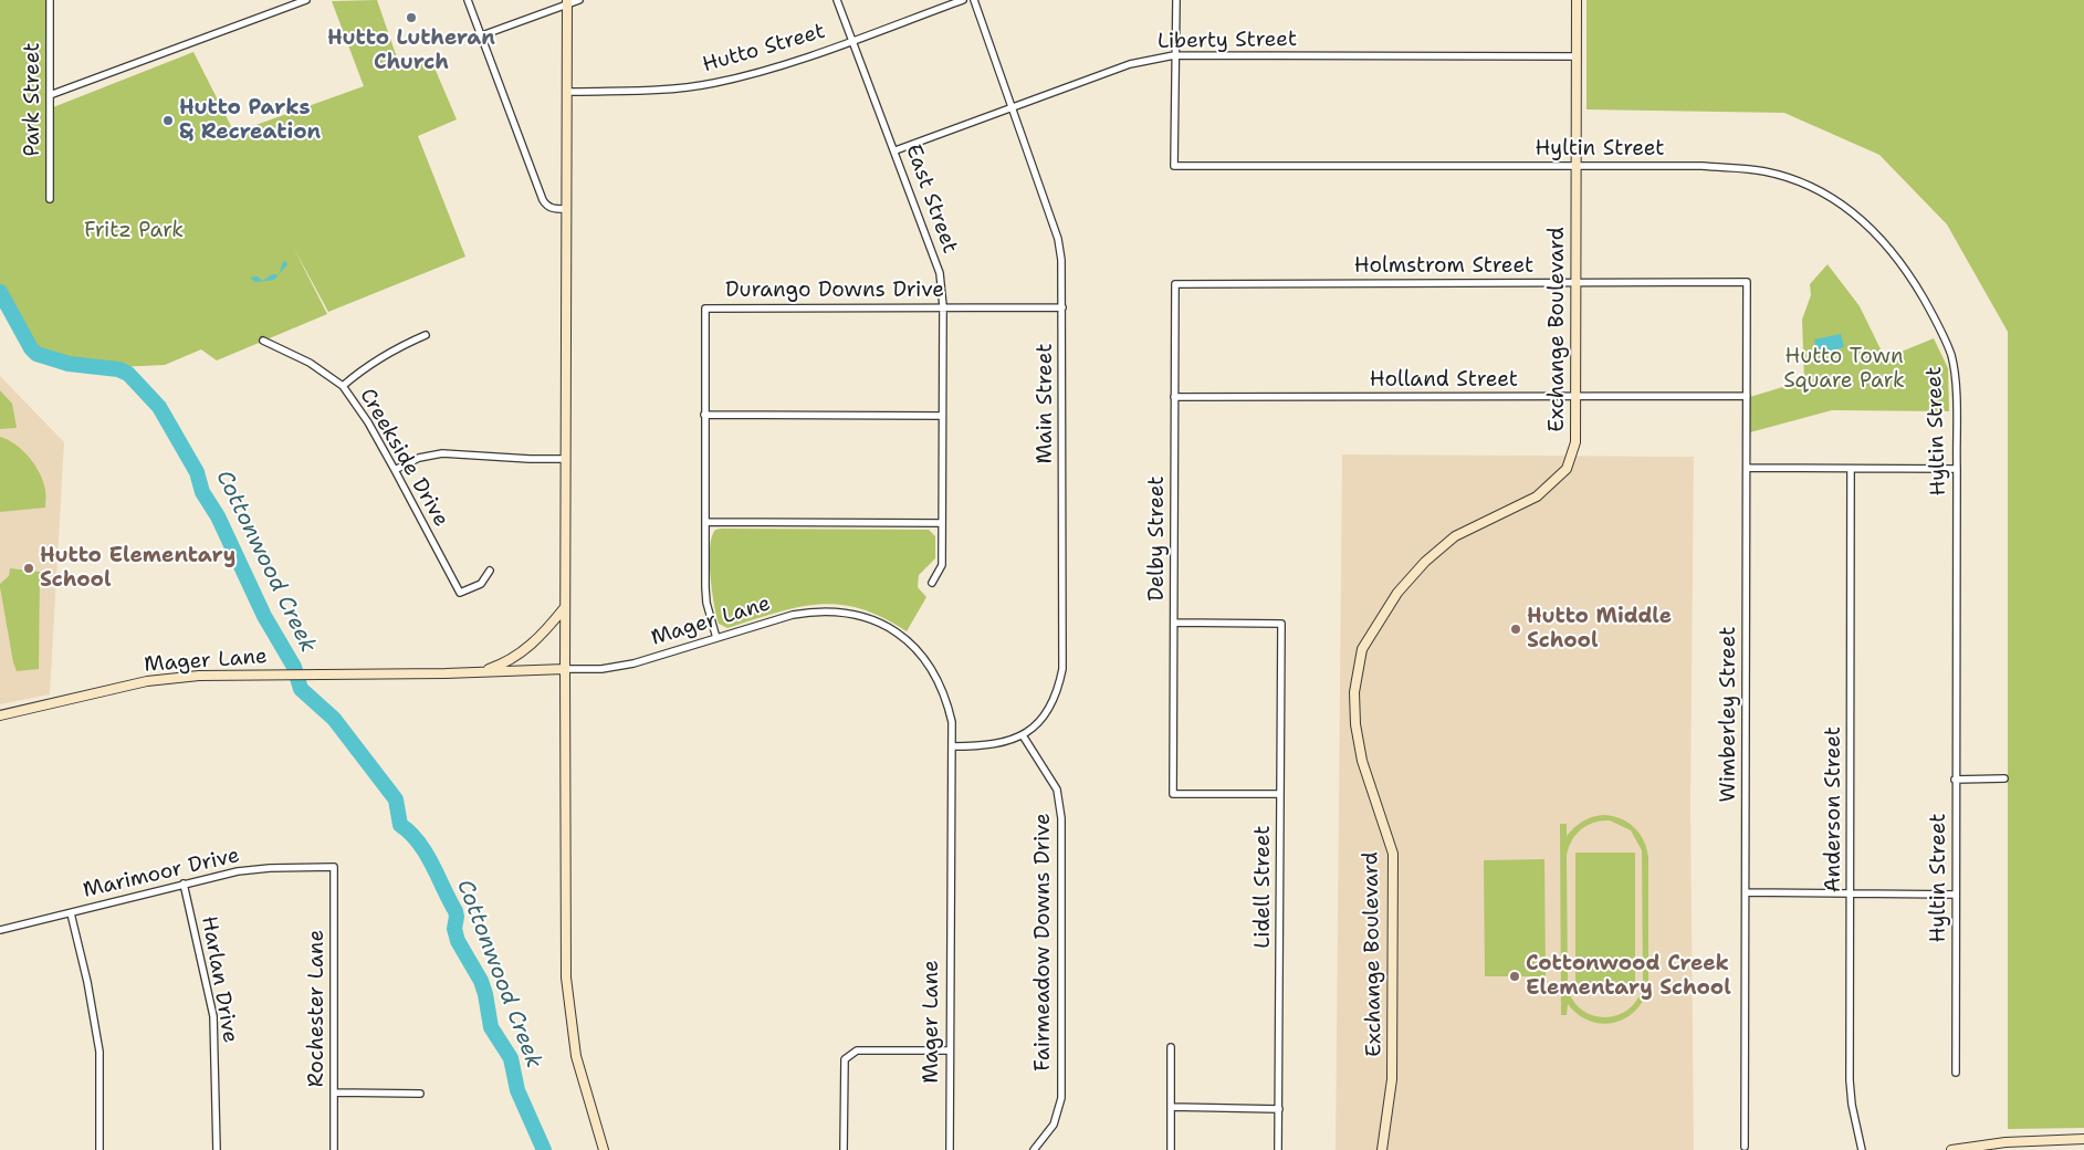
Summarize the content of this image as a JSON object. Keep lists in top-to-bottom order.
{
  "streets": {
    "street": [
      "Liberty Street",
      "Hutto Street",
      "Park Street",
      "Hyltin Street",
      "East Street",
      "Holmstrom Street",
      "Durango Downs Drive",
      "Exchange Boulevard",
      "Holland Street",
      "Main Street",
      "Creekside Drive",
      "Delby Street",
      "Mager Lane",
      "Wimberley Street",
      "Anderson Street",
      "Marimoor Drive",
      "Lidell Street",
      "Fairmeadow Downs Drive",
      "Harlan Drive",
      "Rochester Lane"
    ]
  },
  "crossings": [
    ["Liberty Street", "Hyltin Street"],
    ["Liberty Street", "East Street"],
    ["Liberty Street", "Exchange Boulevard"],
    ["Liberty Street", "Main Street"],
    ["Hutto Street", "East Street"],
    ["Hyltin Street", "Exchange Boulevard"],
    ["East Street", "Durango Downs Drive"],
    ["Holmstrom Street", "Exchange Boulevard"],
    ["Holmstrom Street", "Delby Street"],
    ["Holmstrom Street", "Wimberley Street"],
    ["Durango Downs Drive", "Main Street"],
    ["Durango Downs Drive", "Mager Lane"],
    ["Exchange Boulevard", "Holland Street"],
    ["Holland Street", "Delby Street"],
    ["Holland Street", "Wimberley Street"],
    ["Main Street", "Mager Lane"],
    ["Main Street", "Fairmeadow Downs Drive"],
    ["Delby Street", "Lidell Street"],
    ["Marimoor Drive", "Harlan Drive"],
    ["Marimoor Drive", "Rochester Lane"]
  ],
  "water": ["Cottonwood Creek"],
  "parks": ["Fritz Park", "Hutto Town Square Park"],
  "places": [
    "Hutto Lutheran Church",
    "Hutto Parks & Recreation",
    "Hutto Elementary School",
    "Hutto Middle School",
    "Cottonwood Creek Elementary School"
  ]
}
